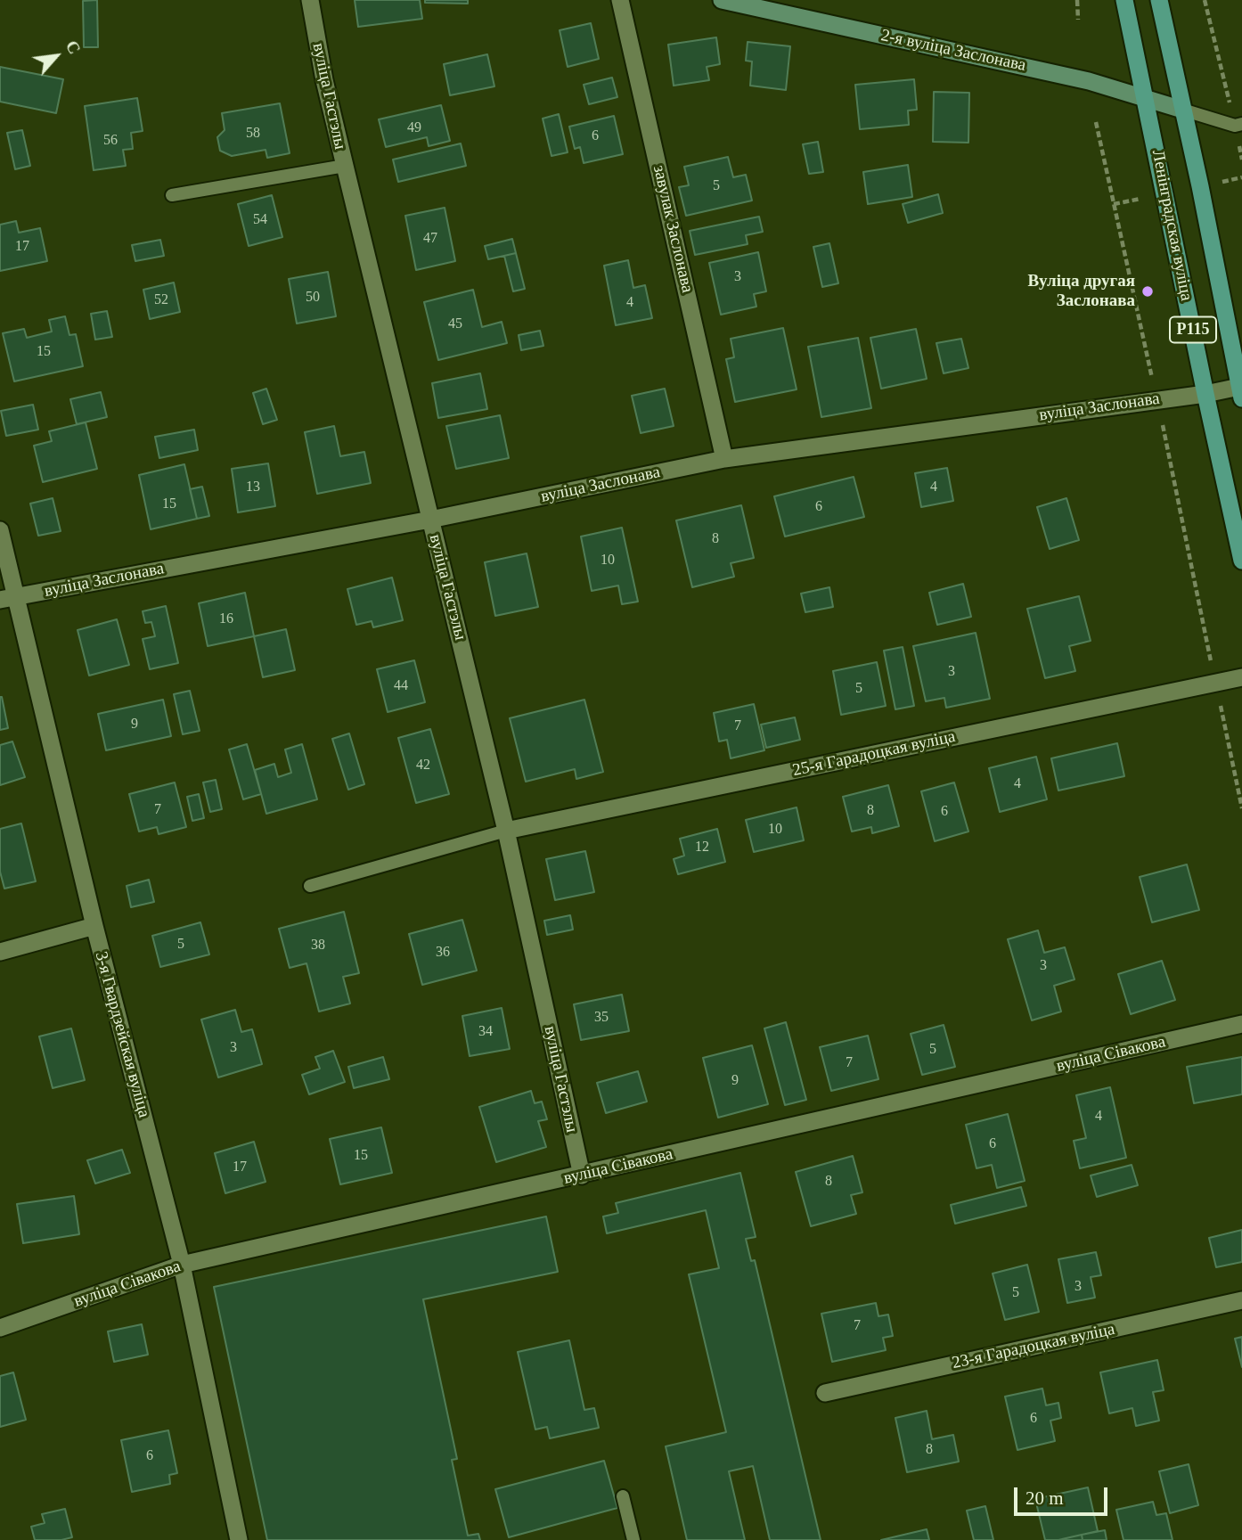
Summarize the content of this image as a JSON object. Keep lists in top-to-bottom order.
{
  "streets": {
    "main road": ["2-я вуліца Заслонава", "Ленінградская вуліца", "Р115"],
    "street": [
      "вуліца Гастэлы",
      "завулак Заслонава",
      "вуліца Заслонава",
      "25-я Гарадоцкая вуліца",
      "3-я Гвардзейская вуліца",
      "вуліца Сівакова",
      "23-я Гарадоцкая вуліца"
    ]
  },
  "crossings": [
    ["2-я вуліца Заслонава", "Ленінградская вуліца"],
    ["вуліца Гастэлы", "вуліца Заслонава"],
    ["вуліца Гастэлы", "25-я Гарадоцкая вуліца"],
    ["вуліца Гастэлы", "вуліца Сівакова"],
    ["Ленінградская вуліца", "вуліца Заслонава"],
    ["завулак Заслонава", "вуліца Заслонава"],
    ["вуліца Заслонава", "3-я Гвардзейская вуліца"],
    ["3-я Гвардзейская вуліца", "вуліца Сівакова"]
  ],
  "places": ["Вуліца другая Заслонава"],
  "house_numbers": [
    "49",
    "58",
    "6",
    "56",
    "5",
    "54",
    "47",
    "17",
    "3",
    "50",
    "52",
    "4",
    "45",
    "15",
    "13",
    "4",
    "15",
    "6",
    "8",
    "10",
    "16",
    "3",
    "44",
    "5",
    "9",
    "7",
    "42",
    "4",
    "7",
    "8",
    "6",
    "10",
    "12",
    "5",
    "38",
    "36",
    "3",
    "35",
    "34",
    "3",
    "5",
    "7",
    "9",
    "4",
    "6",
    "15",
    "17",
    "8",
    "3",
    "5",
    "7",
    "6",
    "8",
    "6"
  ],
  "scale_bar": "20 m",
  "north": "top right"
}
